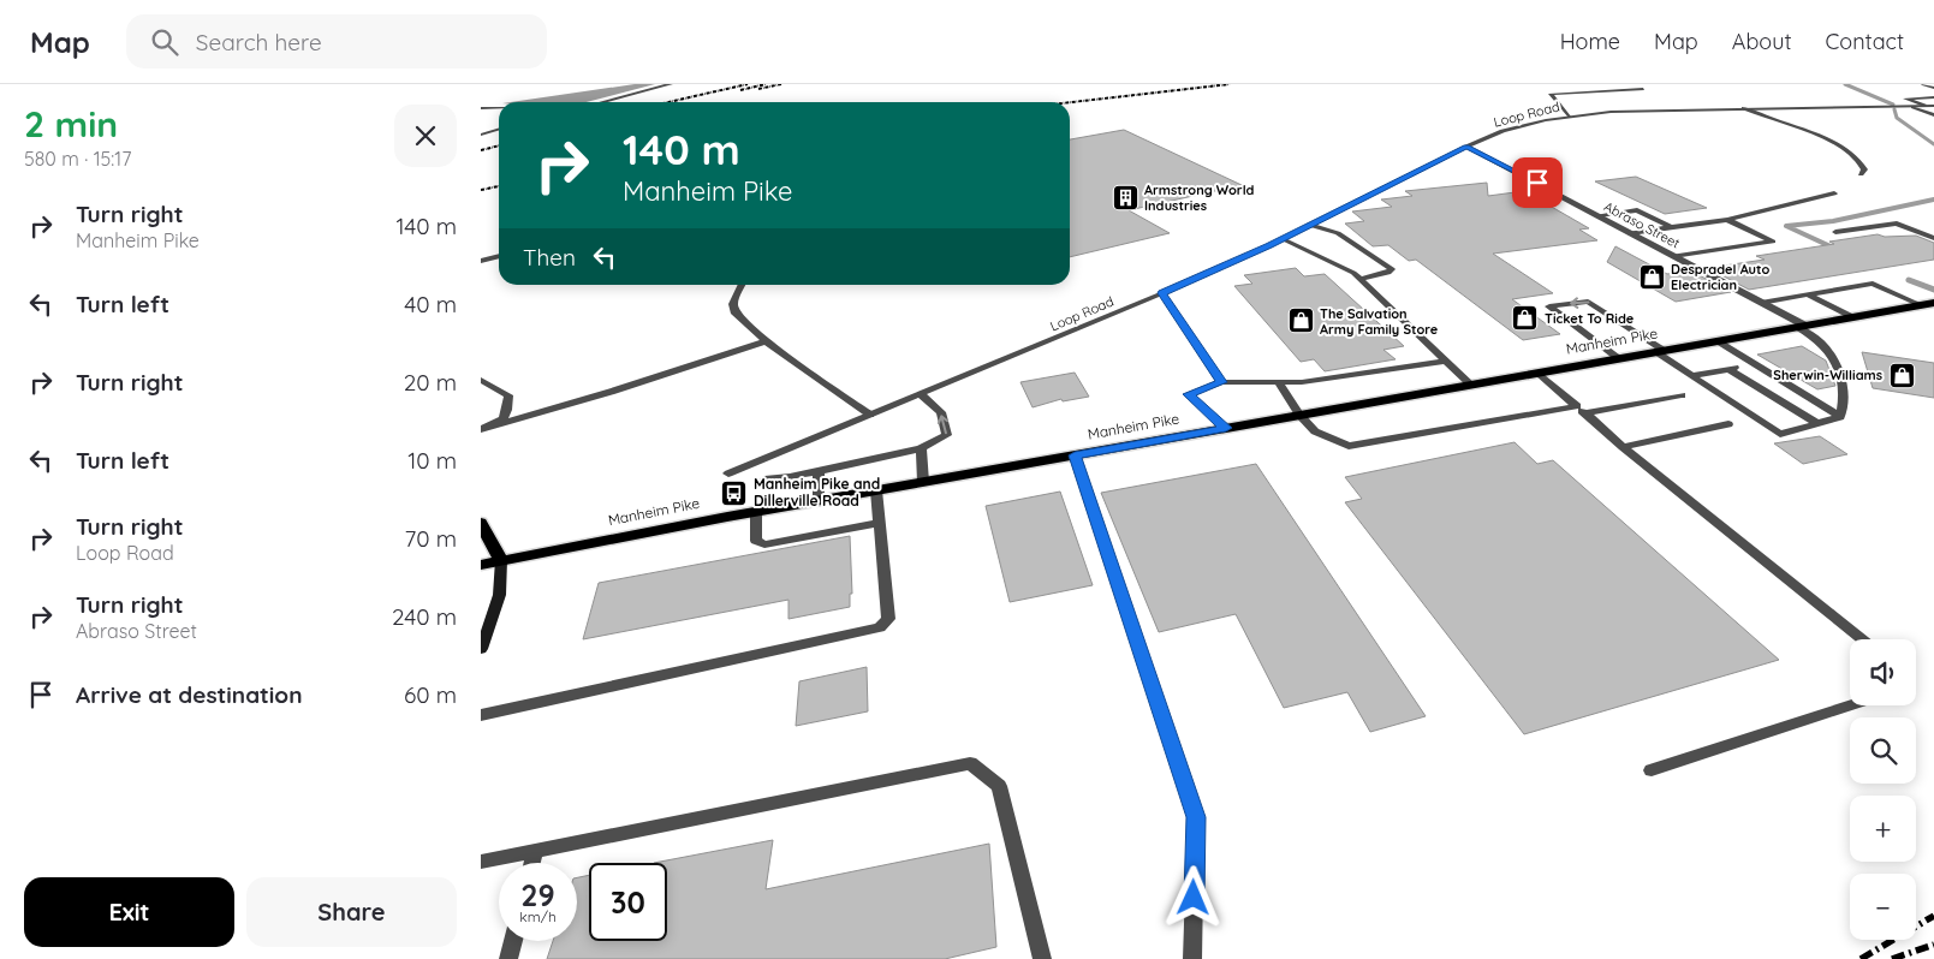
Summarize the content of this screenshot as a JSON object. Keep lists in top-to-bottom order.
{
  "streets": {
    "main road": ["Manheim Pike"],
    "street": ["Loop Road", "Abraso Street"]
  },
  "crossings": [
    ["Loop Road", "Abraso Street"],
    ["Abraso Street", "Manheim Pike"]
  ],
  "places": {
    "building": ["Armstrong World Industries"],
    "shop": [
      "Despradel Auto Electrician",
      "Ticket To Ride",
      "The Salvation Army Family Store",
      "Sherwin-Williams"
    ],
    "bus stop": ["Manheim Pike and Dillerville Road"]
  },
  "page": {
    "header": "Map",
    "search": "Search here",
    "nav": [
      "Home",
      "Map",
      "About",
      "Contact"
    ],
    "heading": ["2 min", "580 m · 15:17"],
    "turn": ["140 m", "Manheim Pike"],
    "list": [
      {
        "name": "Turn right",
        "note": "Manheim Pike",
        "value": "140 m"
      },
      {
        "name": "Turn left",
        "value": "40 m"
      },
      {
        "name": "Turn right",
        "value": "20 m"
      },
      {
        "name": "Turn left",
        "value": "10 m"
      },
      {
        "name": "Turn right",
        "note": "Loop Road",
        "value": "70 m"
      },
      {
        "name": "Turn right",
        "note": "Abraso Street",
        "value": "240 m"
      },
      {
        "name": "Arrive at destination",
        "value": "60 m"
      }
    ],
    "then": "Then",
    "map_buttons": ["+", "−"],
    "speed": "29 km/h",
    "limit": "30",
    "buttons": ["Exit", "Share"]
  }
}
